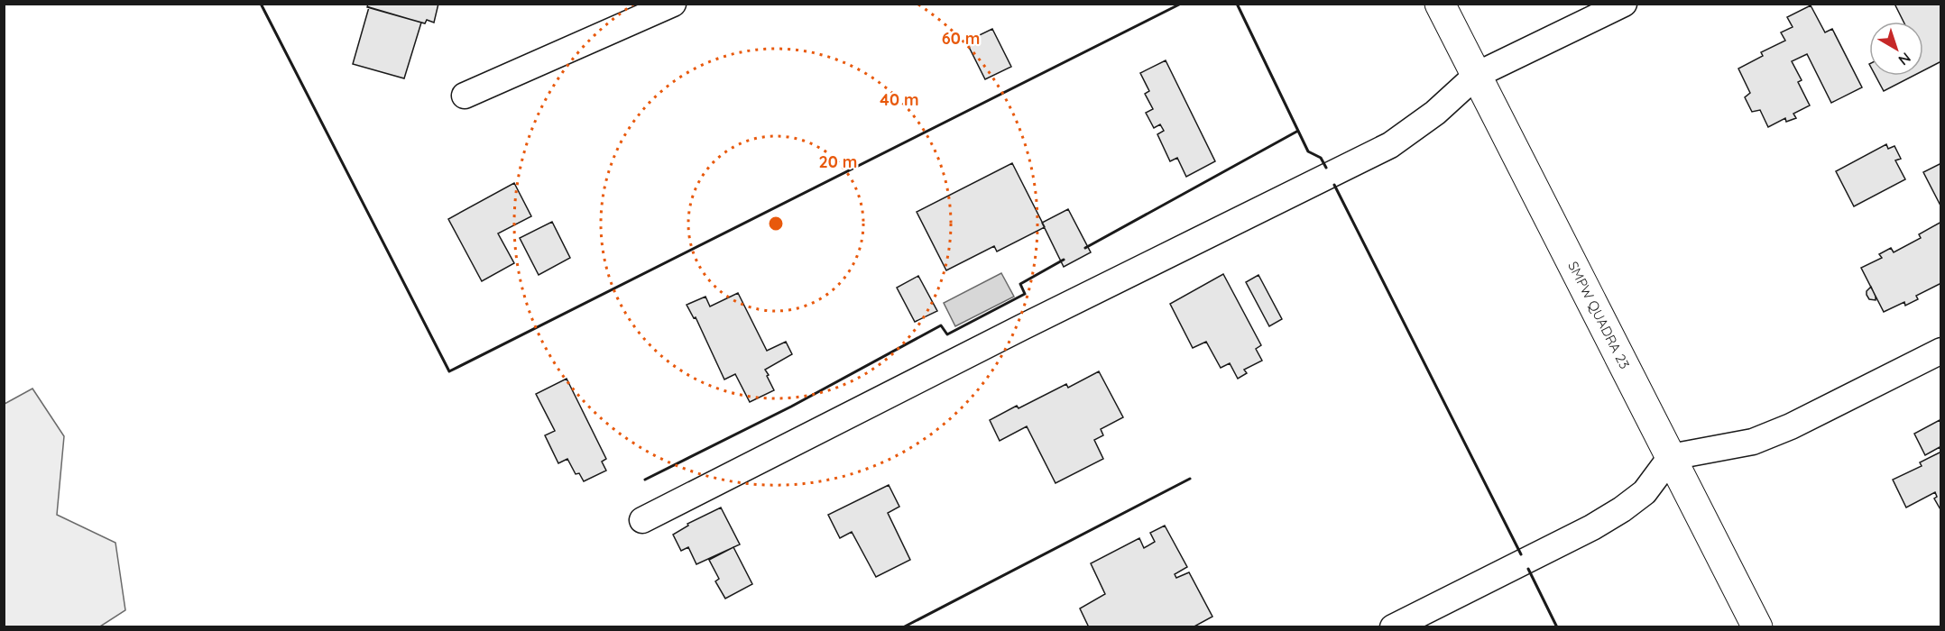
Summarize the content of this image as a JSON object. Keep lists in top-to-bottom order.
{
  "streets": {
    "street": ["SMPW QUADRA 23"]
  },
  "north": "bottom right",
  "rings": ["60 m", "40 m", "20 m"]
}
